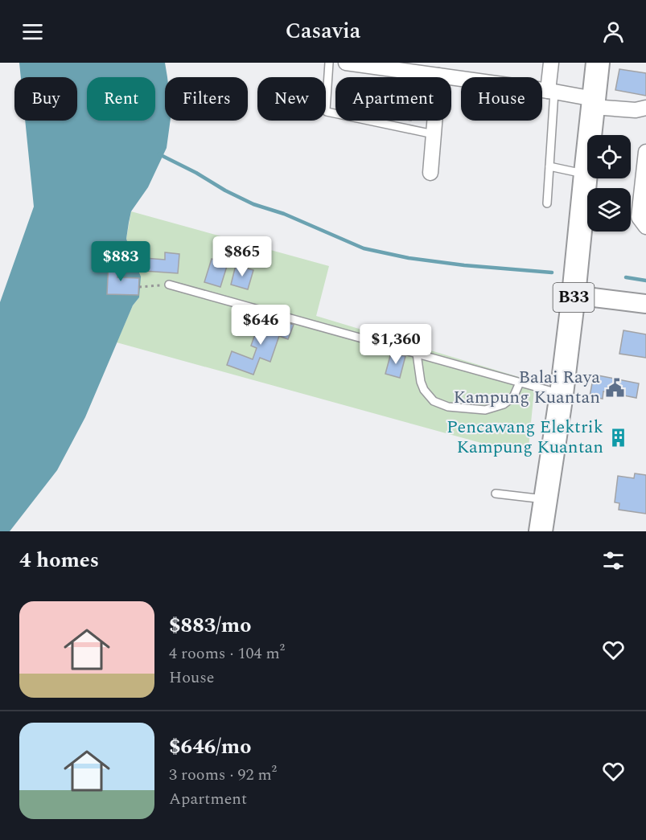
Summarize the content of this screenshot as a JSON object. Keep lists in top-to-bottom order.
{
  "streets": {
    "main road": ["B33"]
  },
  "places": {
    "public building": ["Balai Raya Kampung Kuantan"],
    "building": ["Pencawang Elektrik Kampung Kuantan"]
  },
  "page": {
    "header": "Casavia",
    "chip": [
      "Buy",
      "Rent",
      "Filters",
      "New",
      "Apartment",
      "House"
    ],
    "price": [
      "$865",
      "$883",
      "$646",
      "$1,360"
    ],
    "heading": "4 homes",
    "list": [
      {
        "name": "$883/mo",
        "note": "4 rooms · 104 m² · House"
      },
      {
        "name": "$646/mo",
        "note": "3 rooms · 92 m² · Apartment"
      }
    ]
  }
}
